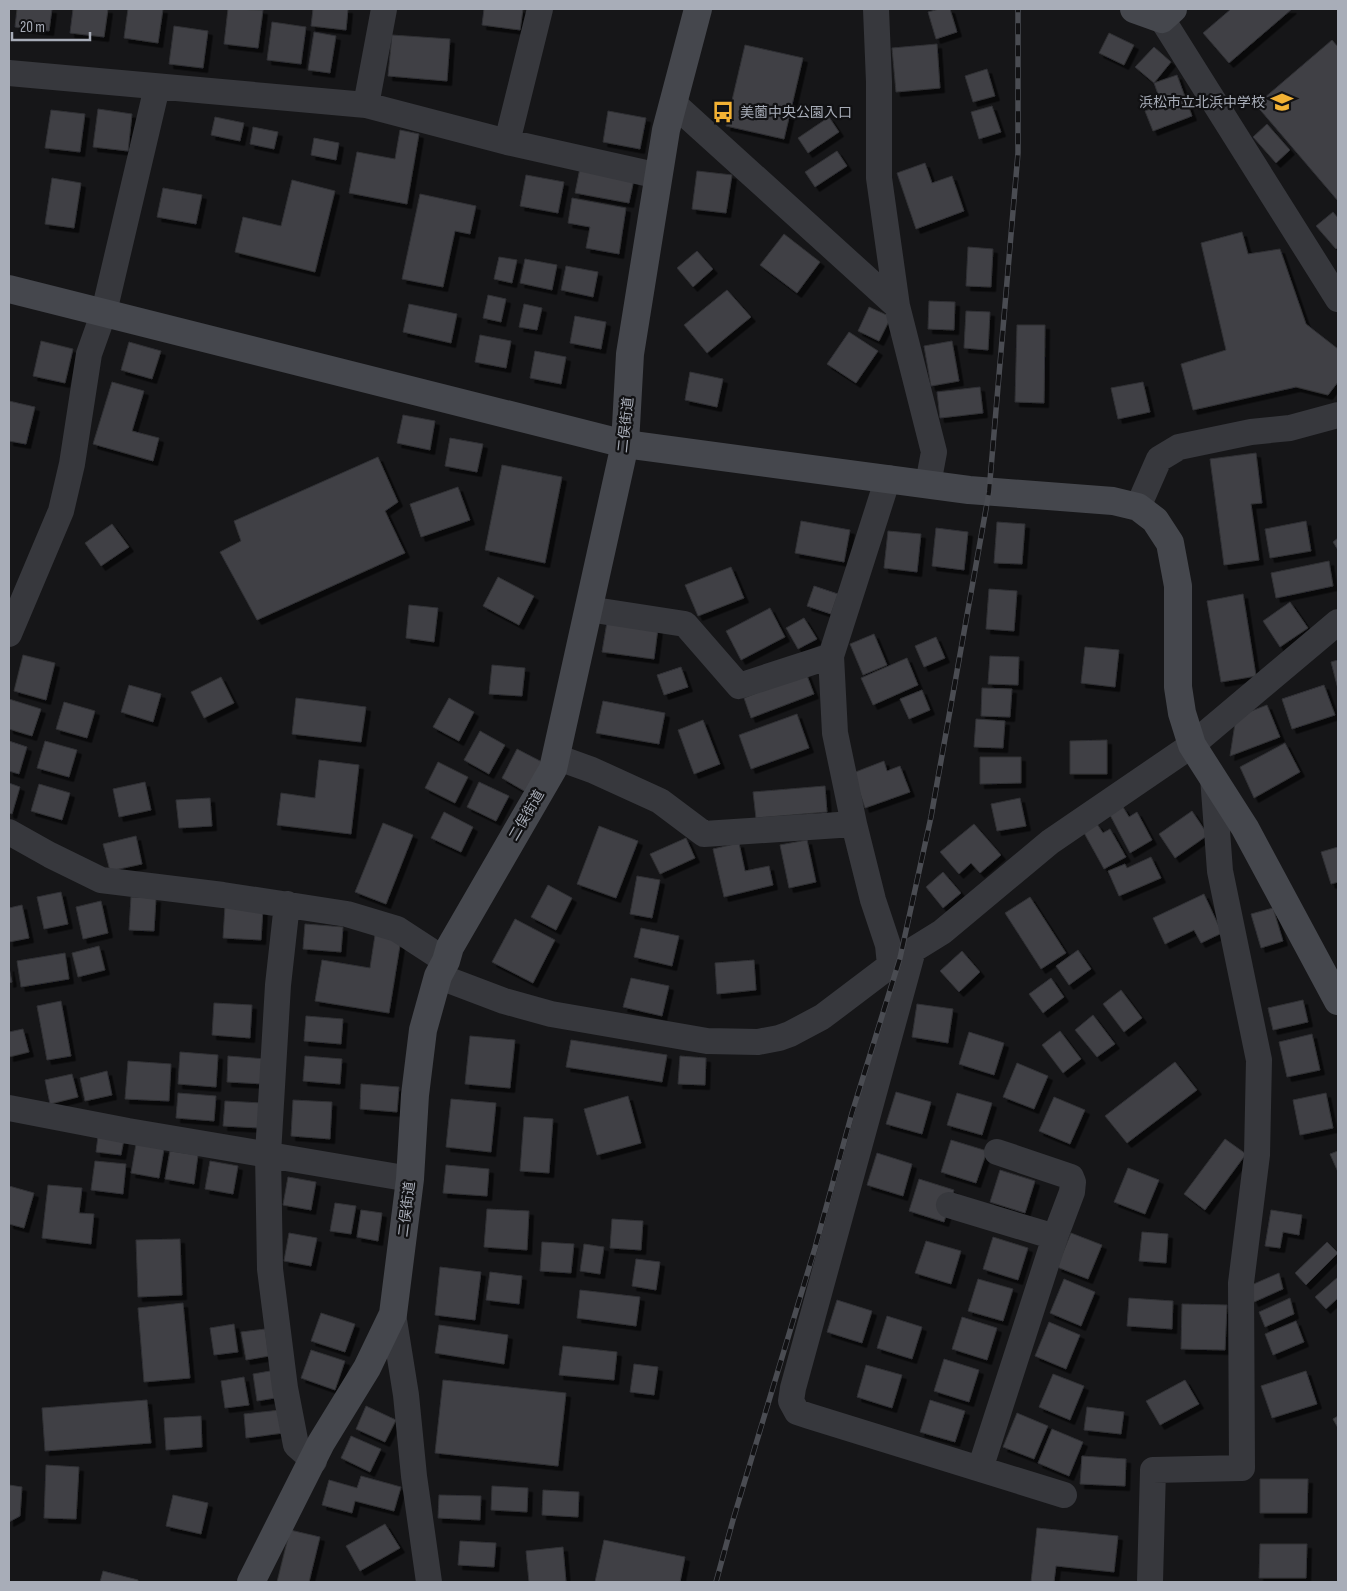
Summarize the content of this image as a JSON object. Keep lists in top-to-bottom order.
{
  "streets": {
    "street": ["二俣街道"]
  },
  "places": {
    "school or university": ["浜松市立北浜中学校"],
    "bus stop": ["美薗中央公園入口"]
  },
  "scale_bar": "20 m"
}
